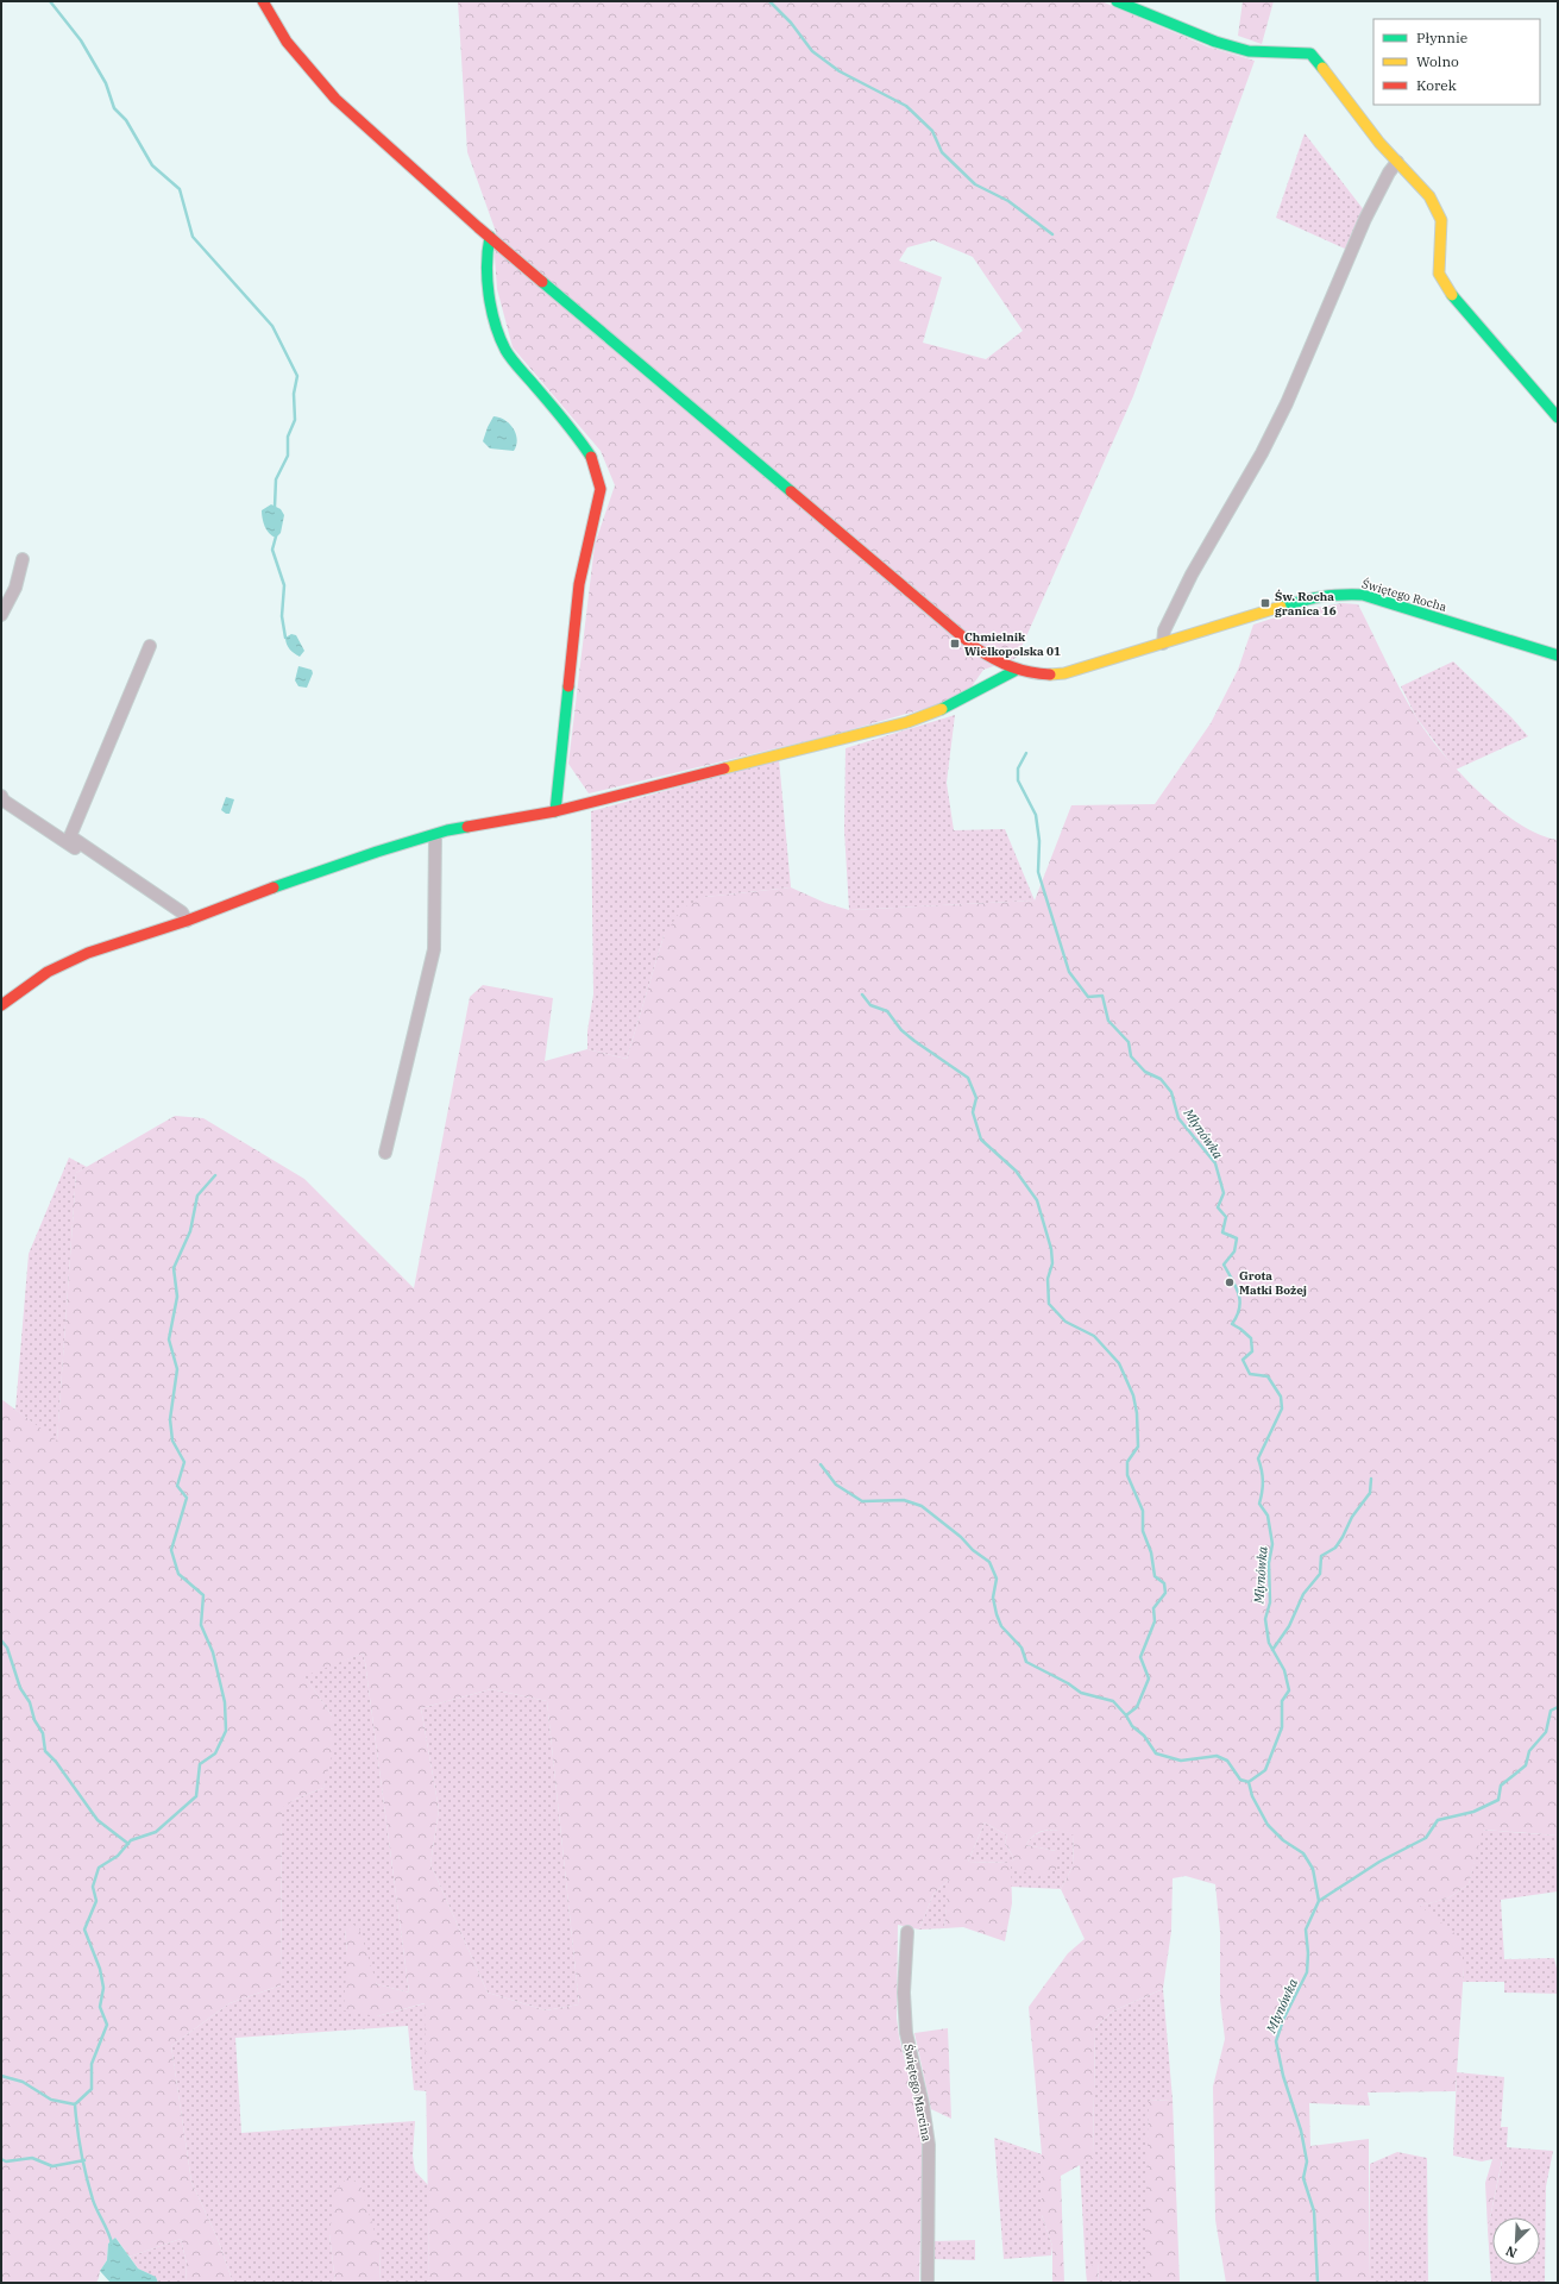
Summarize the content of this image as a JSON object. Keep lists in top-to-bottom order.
{
  "streets": {
    "street": ["Świętego Rocha", "Świętego Marcina"]
  },
  "water": ["Młynówka"],
  "places": {
    "transit": ["Św. Rocha granica 16", "Chmielnik Wielkopolska 01"],
    "other": ["Grota Matki Bożej"]
  },
  "legend": ["Płynnie", "Wolno", "Korek"],
  "north": "bottom left"
}
